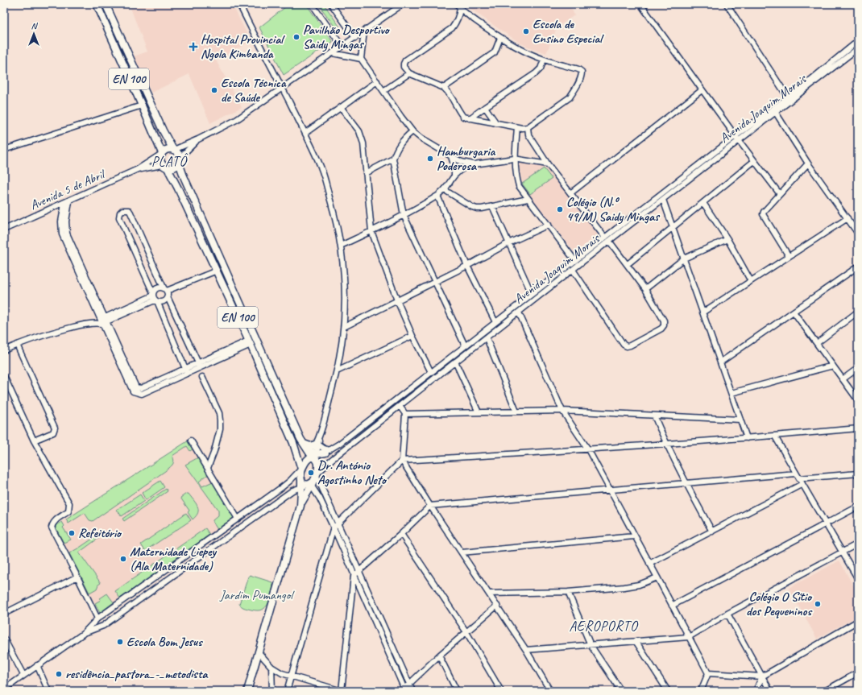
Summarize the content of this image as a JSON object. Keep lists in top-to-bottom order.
{
  "streets": {
    "main road": ["EN 100"],
    "street": ["Avenida Joaquim Morais", "Avenida 5 de Abril"]
  },
  "crossings": [
    ["EN 100", "Avenida Joaquim Morais"],
    ["EN 100", "Avenida 5 de Abril"]
  ],
  "districts": ["PLATÔ", "AEROPORTO"],
  "parks": ["Jardim Pumangol"],
  "places": {
    "other": [
      "Escola de Ensino Especial",
      "Pavilhão Desportivo Saidy Mingas",
      "Escola Técnica de Saúde",
      "Hamburgaria Poderosa",
      "Colégio (N.º 49/M) Saidy Mingas",
      "Dr. António Agostinho Neto",
      "Refeitório",
      "Maternidade Liepey (Ala Maternidade)",
      "Colégio O Sítio dos Pequeninos",
      "Escola Bom Jesus",
      "residência_pastora_-_metodista"
    ],
    "health": ["Hospital Provincial Ngola Kimbanda"]
  },
  "north": "top"
}
